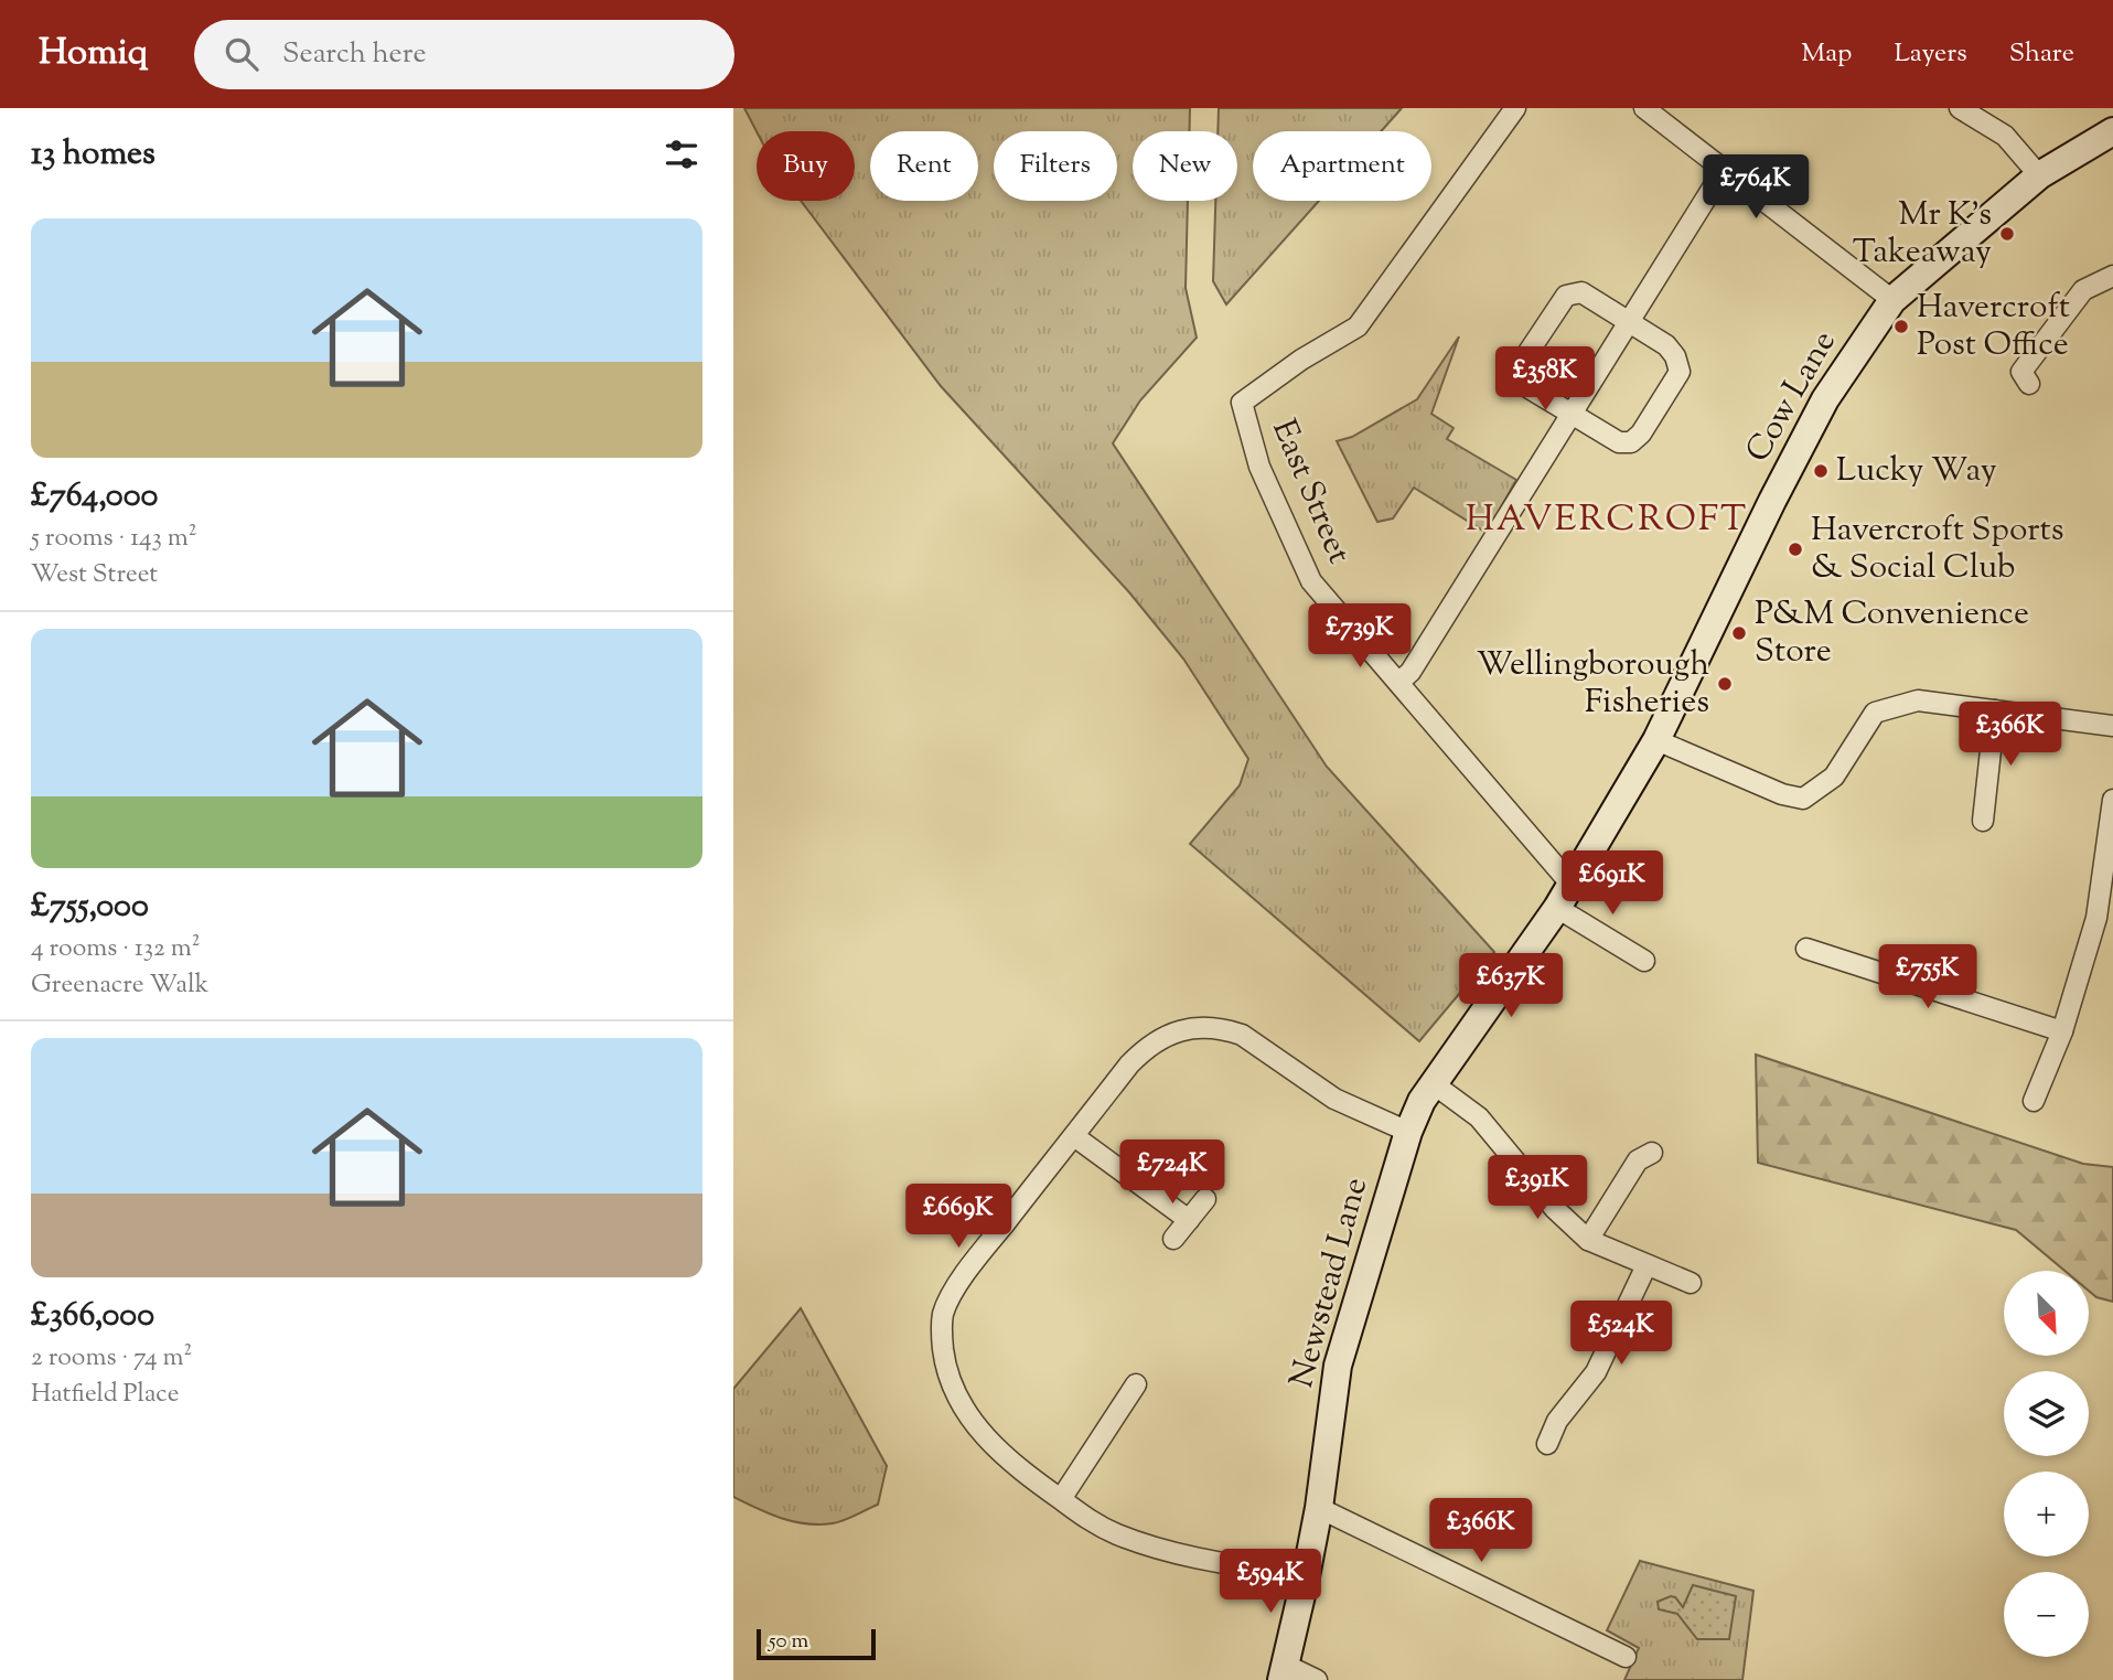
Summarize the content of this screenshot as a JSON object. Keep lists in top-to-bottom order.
{
  "streets": {
    "main road": ["Cow Lane", "Newstead Lane"],
    "street": ["East Street"]
  },
  "crossings": [
    ["Cow Lane", "East Street"],
    ["Cow Lane", "Newstead Lane"]
  ],
  "districts": ["HAVERCROFT"],
  "places": [
    "Mr K's Takeaway",
    "Havercroft Post Office",
    "Lucky Way",
    "Havercroft Sports & Social Club",
    "P&M Convenience Store",
    "Wellingborough Fisheries"
  ],
  "scale_bar": "50 m",
  "north": "bottom right",
  "page": {
    "header": "Homiq",
    "search": "Search here",
    "nav": ["Map", "Layers", "Share"],
    "heading": "13 homes",
    "chip": [
      "Buy",
      "Rent",
      "Filters",
      "New",
      "Apartment"
    ],
    "price": [
      "£764K",
      "£358K",
      "£739K",
      "£366K",
      "£691K",
      "£755K",
      "£637K",
      "£724K",
      "£391K",
      "£669K",
      "£524K",
      "£366K",
      "£594K"
    ],
    "list": [
      {
        "name": "£764,000",
        "note": "5 rooms · 143 m² · West Street"
      },
      {
        "name": "£755,000",
        "note": "4 rooms · 132 m² · Greenacre Walk"
      },
      {
        "name": "£366,000",
        "note": "2 rooms · 74 m² · Hatfield Place"
      }
    ],
    "map_buttons": ["+", "−"],
    "scale": "50 m"
  }
}
